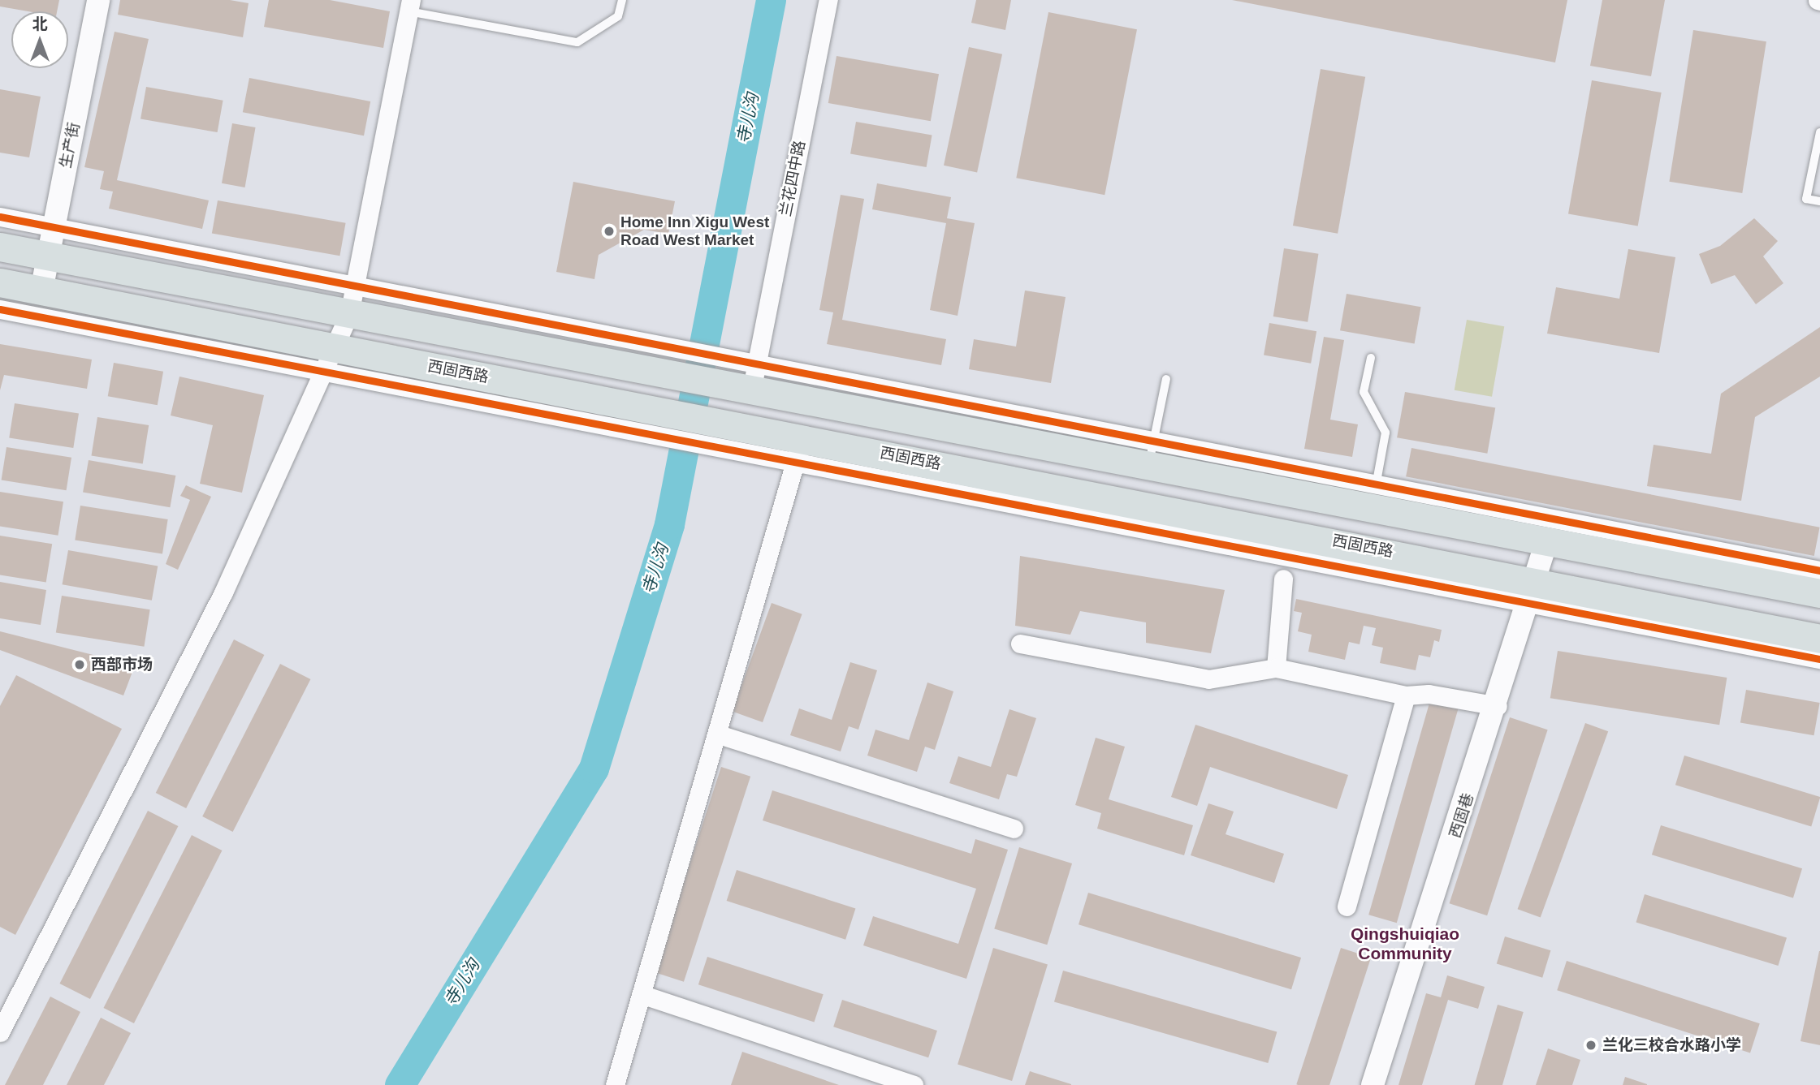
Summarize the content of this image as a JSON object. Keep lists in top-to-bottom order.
{
  "streets": {
    "main road": ["西固西路"],
    "street": ["生产街", "兰花四中路", "西固巷"]
  },
  "crossings": [
    ["生产街", "西固西路"],
    ["西固西路", "西固巷"]
  ],
  "districts": ["Qingshuiqiao Community"],
  "water": ["寺儿沟"],
  "places": ["Home Inn Xigu West Road West Market", "西部市场", "兰化三校合水路小学"],
  "north": "top"
}
